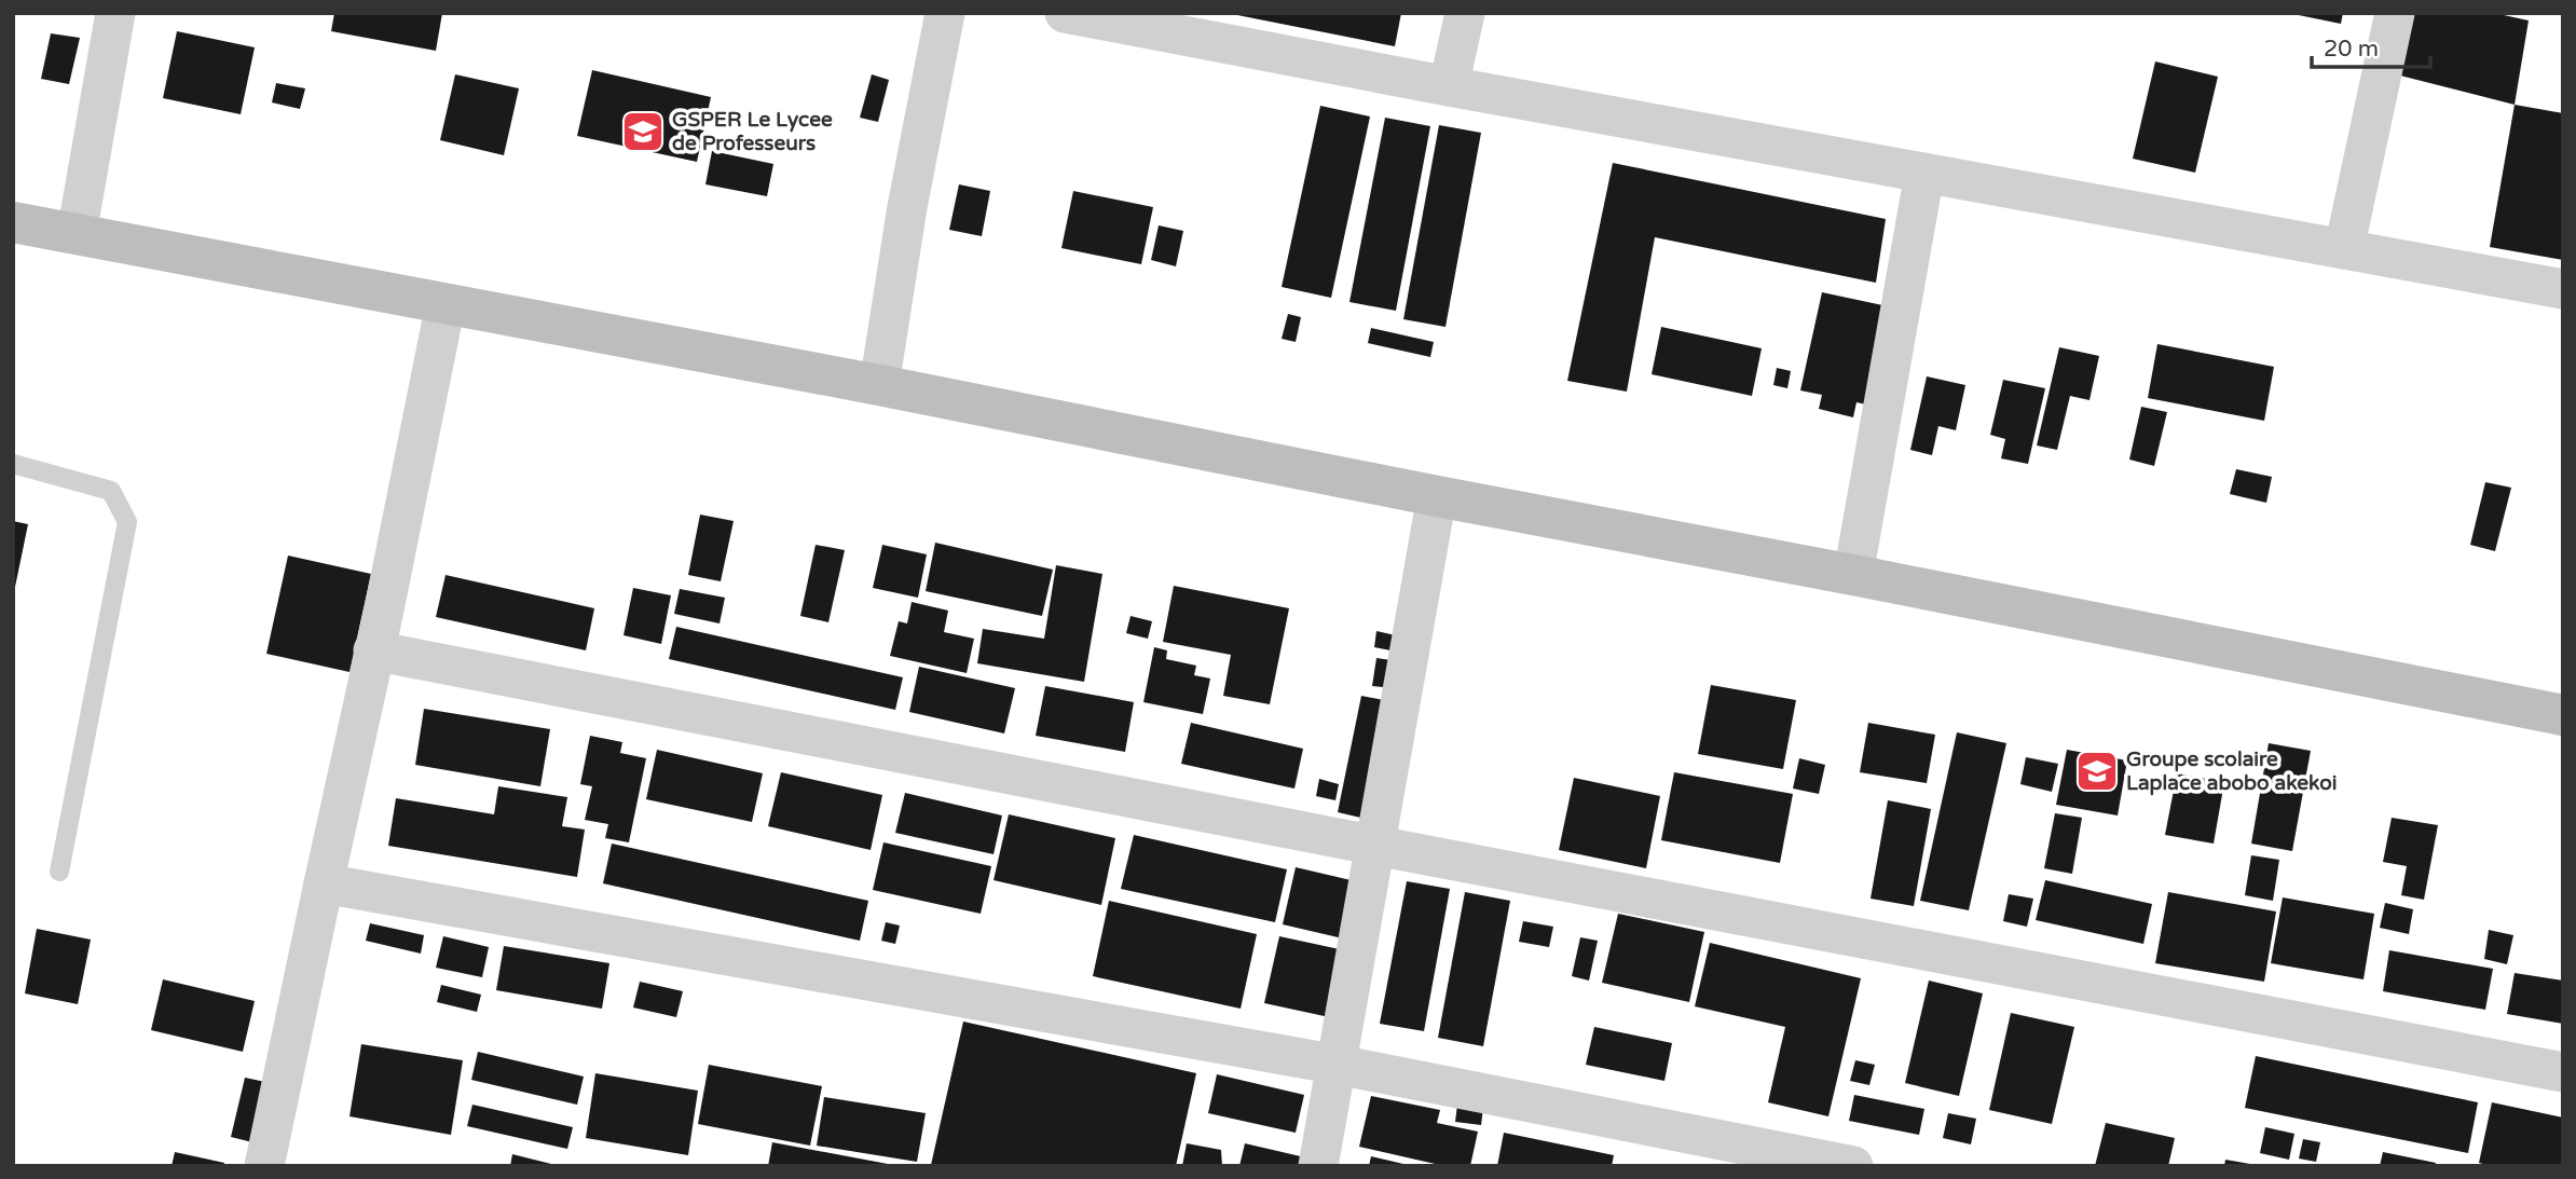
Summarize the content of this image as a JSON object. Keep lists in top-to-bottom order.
{
  "places": {
    "school or university": ["GSPER Le Lycee de Professeurs", "Groupe scolaire Laplace abobo akekoi"]
  },
  "scale_bar": "20 m"
}
